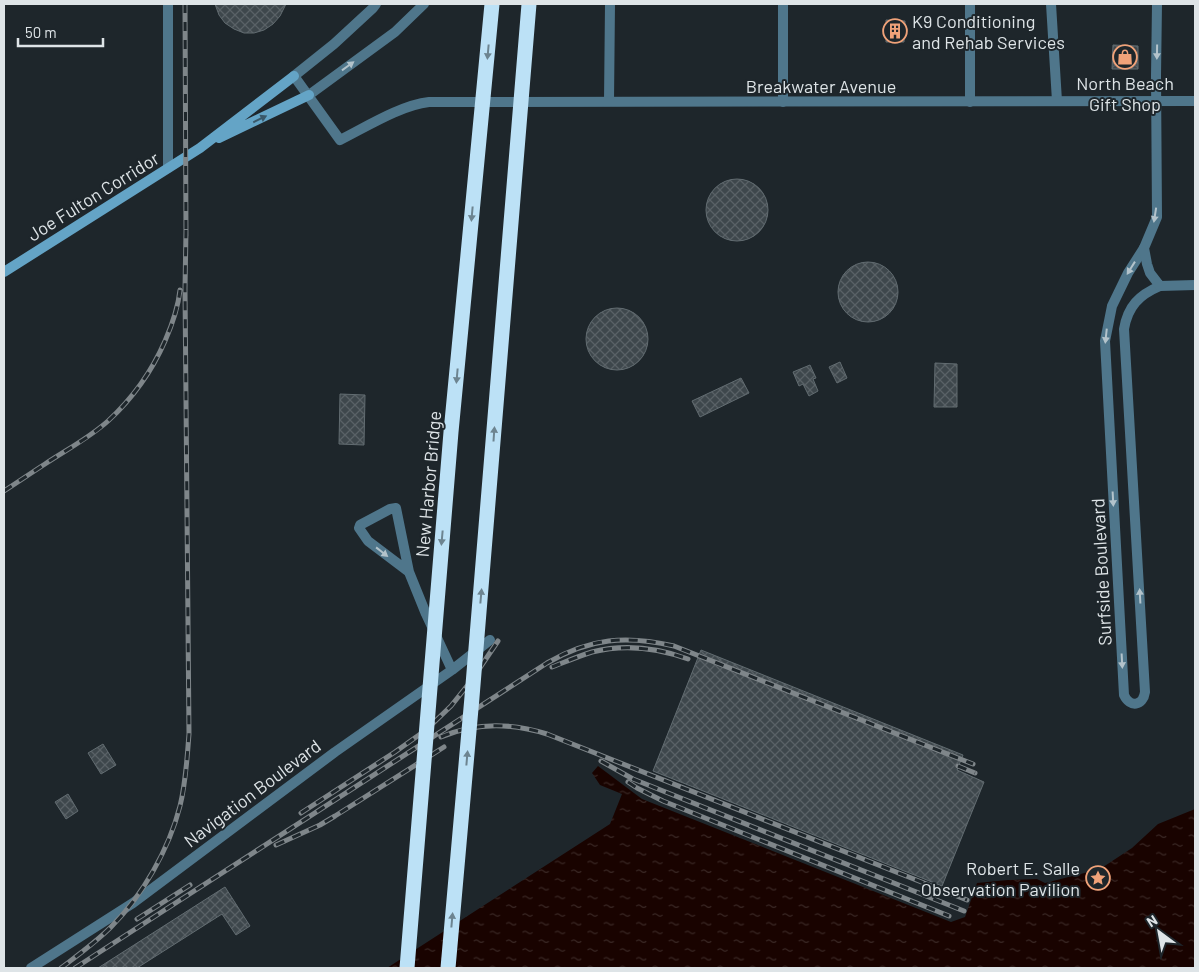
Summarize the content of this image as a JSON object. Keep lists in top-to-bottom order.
{
  "streets": {
    "highway": ["New Harbor Bridge"],
    "main road": ["Joe Fulton Corridor"],
    "street": ["Breakwater Avenue", "Surfside Boulevard", "Navigation Boulevard"]
  },
  "crossings": [
    ["Breakwater Avenue", "Joe Fulton Corridor"],
    ["Breakwater Avenue", "Surfside Boulevard"]
  ],
  "places": {
    "building": ["K9 Conditioning and Rehab Services"],
    "shop": ["North Beach Gift Shop"],
    "place": ["Robert E. Salle Observation Pavilion"]
  },
  "scale_bar": "50 m",
  "north": "top left"
}
